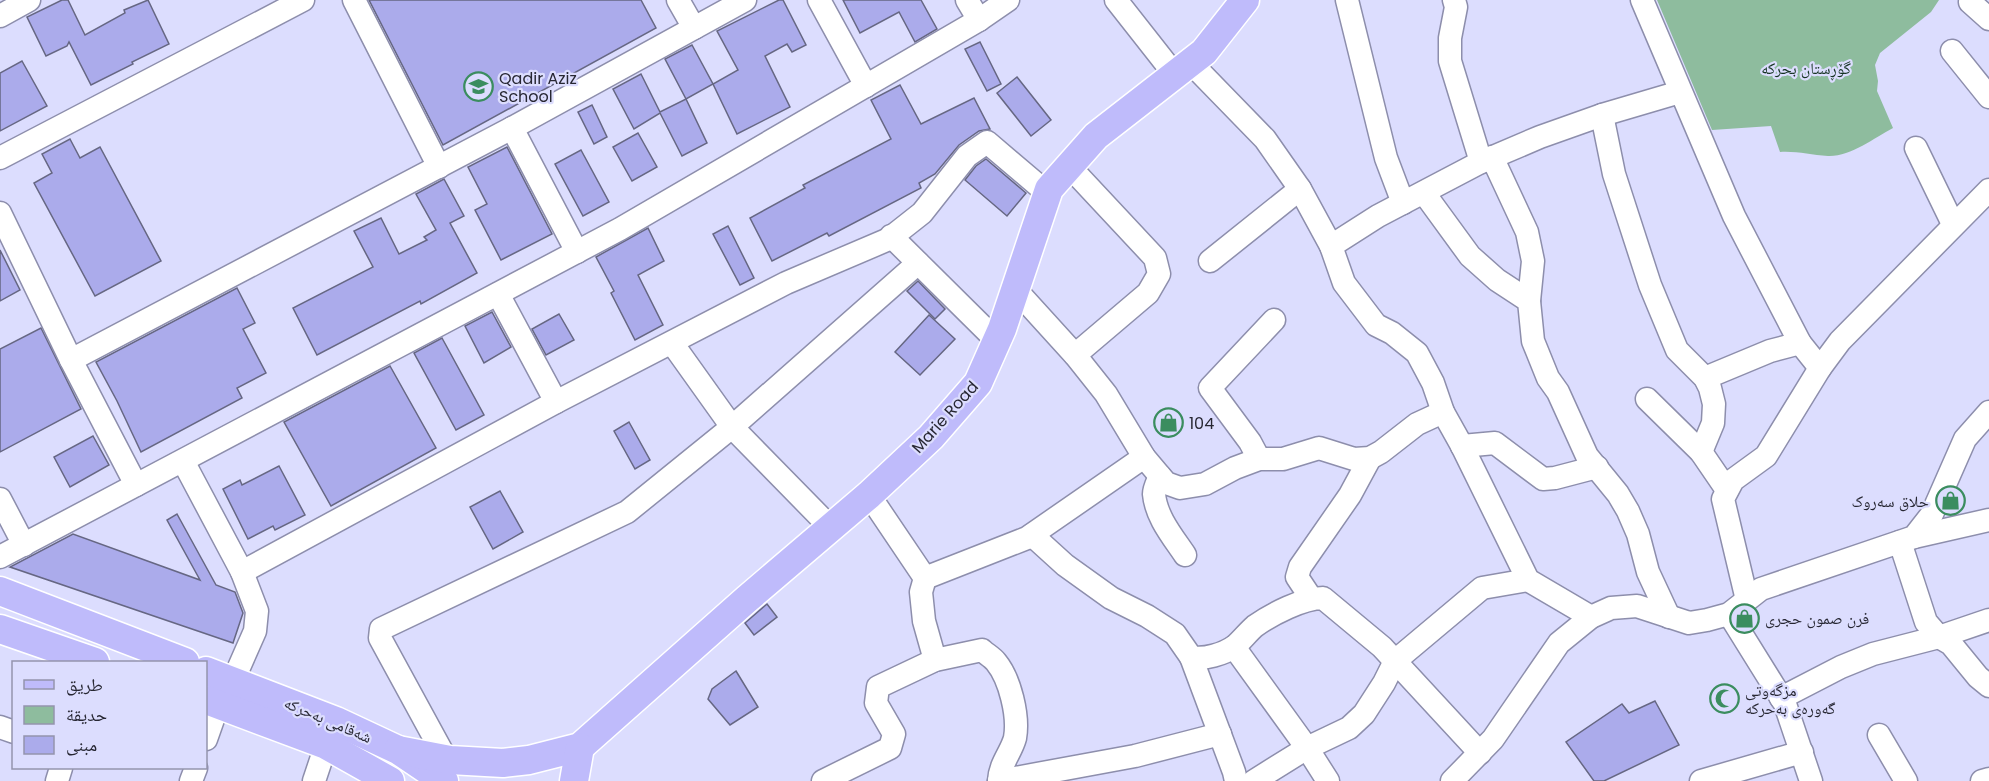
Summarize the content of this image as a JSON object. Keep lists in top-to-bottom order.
{
  "streets": {
    "main road": ["Marie Road", "شەقامی بەحرکە"]
  },
  "crossings": [
    ["Marie Road", "شەقامی بەحرکە"]
  ],
  "parks": ["گۆڕستان بحركه‌"],
  "places": {
    "school or university": ["Qadir Aziz School"],
    "shop": ["104", "حلاق سەروک", "فرن صمون حجری"],
    "mosque": ["مزگەوتی گەورەی بەحرکە"]
  },
  "legend": ["طريق", "حديقة", "مبنى"]
}
